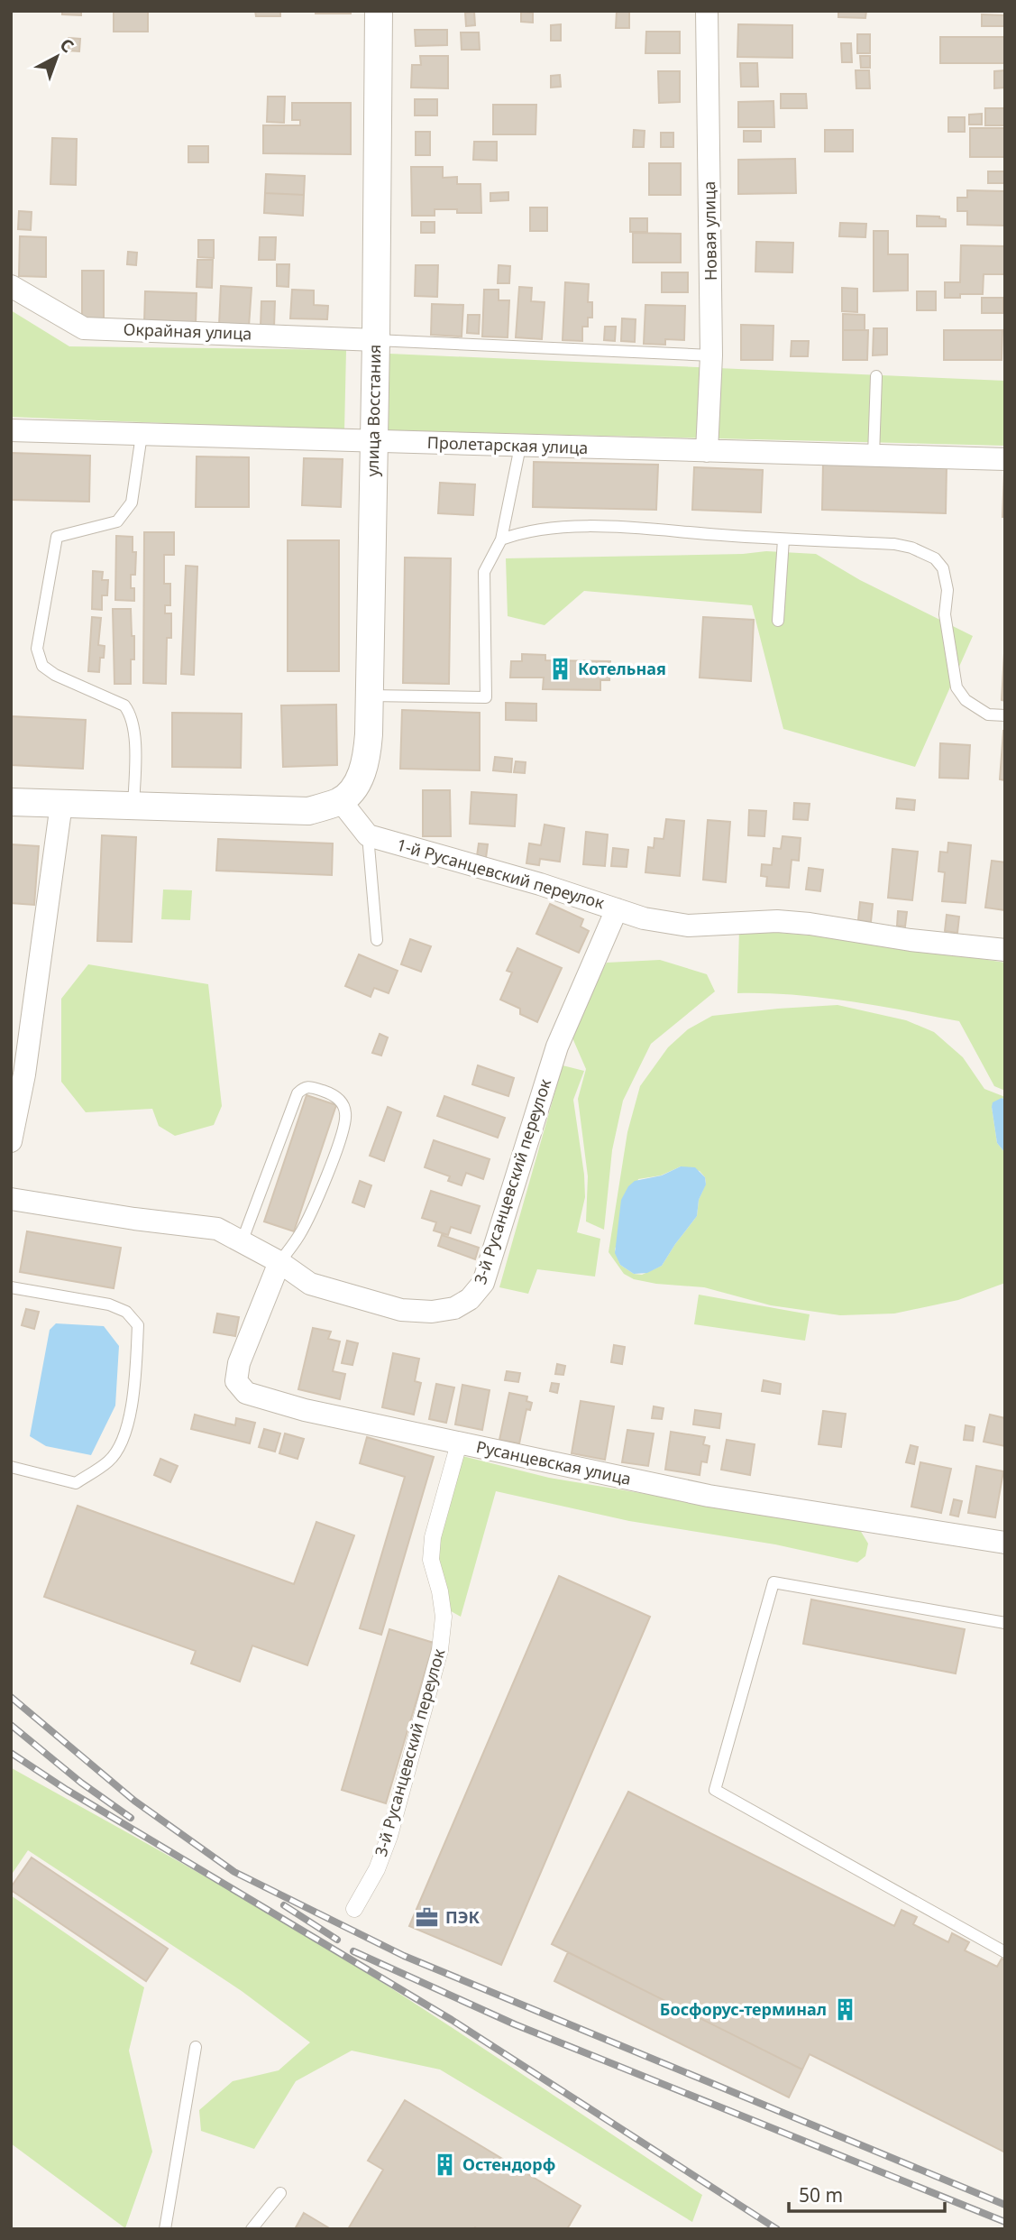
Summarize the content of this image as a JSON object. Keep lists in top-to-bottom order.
{
  "streets": {
    "street": [
      "Новая улица",
      "Окрайная улица",
      "улица Восстания",
      "Пролетарская улица",
      "1-й Русанцевский переулок",
      "3-й Русанцевский переулок",
      "Русанцевская улица"
    ]
  },
  "crossings": [
    ["Новая улица", "Пролетарская улица"],
    ["Окрайная улица", "улица Восстания"],
    ["улица Восстания", "Пролетарская улица"],
    ["1-й Русанцевский переулок", "3-й Русанцевский переулок"],
    ["3-й Русанцевский переулок", "Русанцевская улица"]
  ],
  "places": {
    "building": ["Котельная", "Босфорус-терминал", "Остендорф"],
    "office": ["ПЭК"]
  },
  "scale_bar": "50 m",
  "north": "top right"
}
